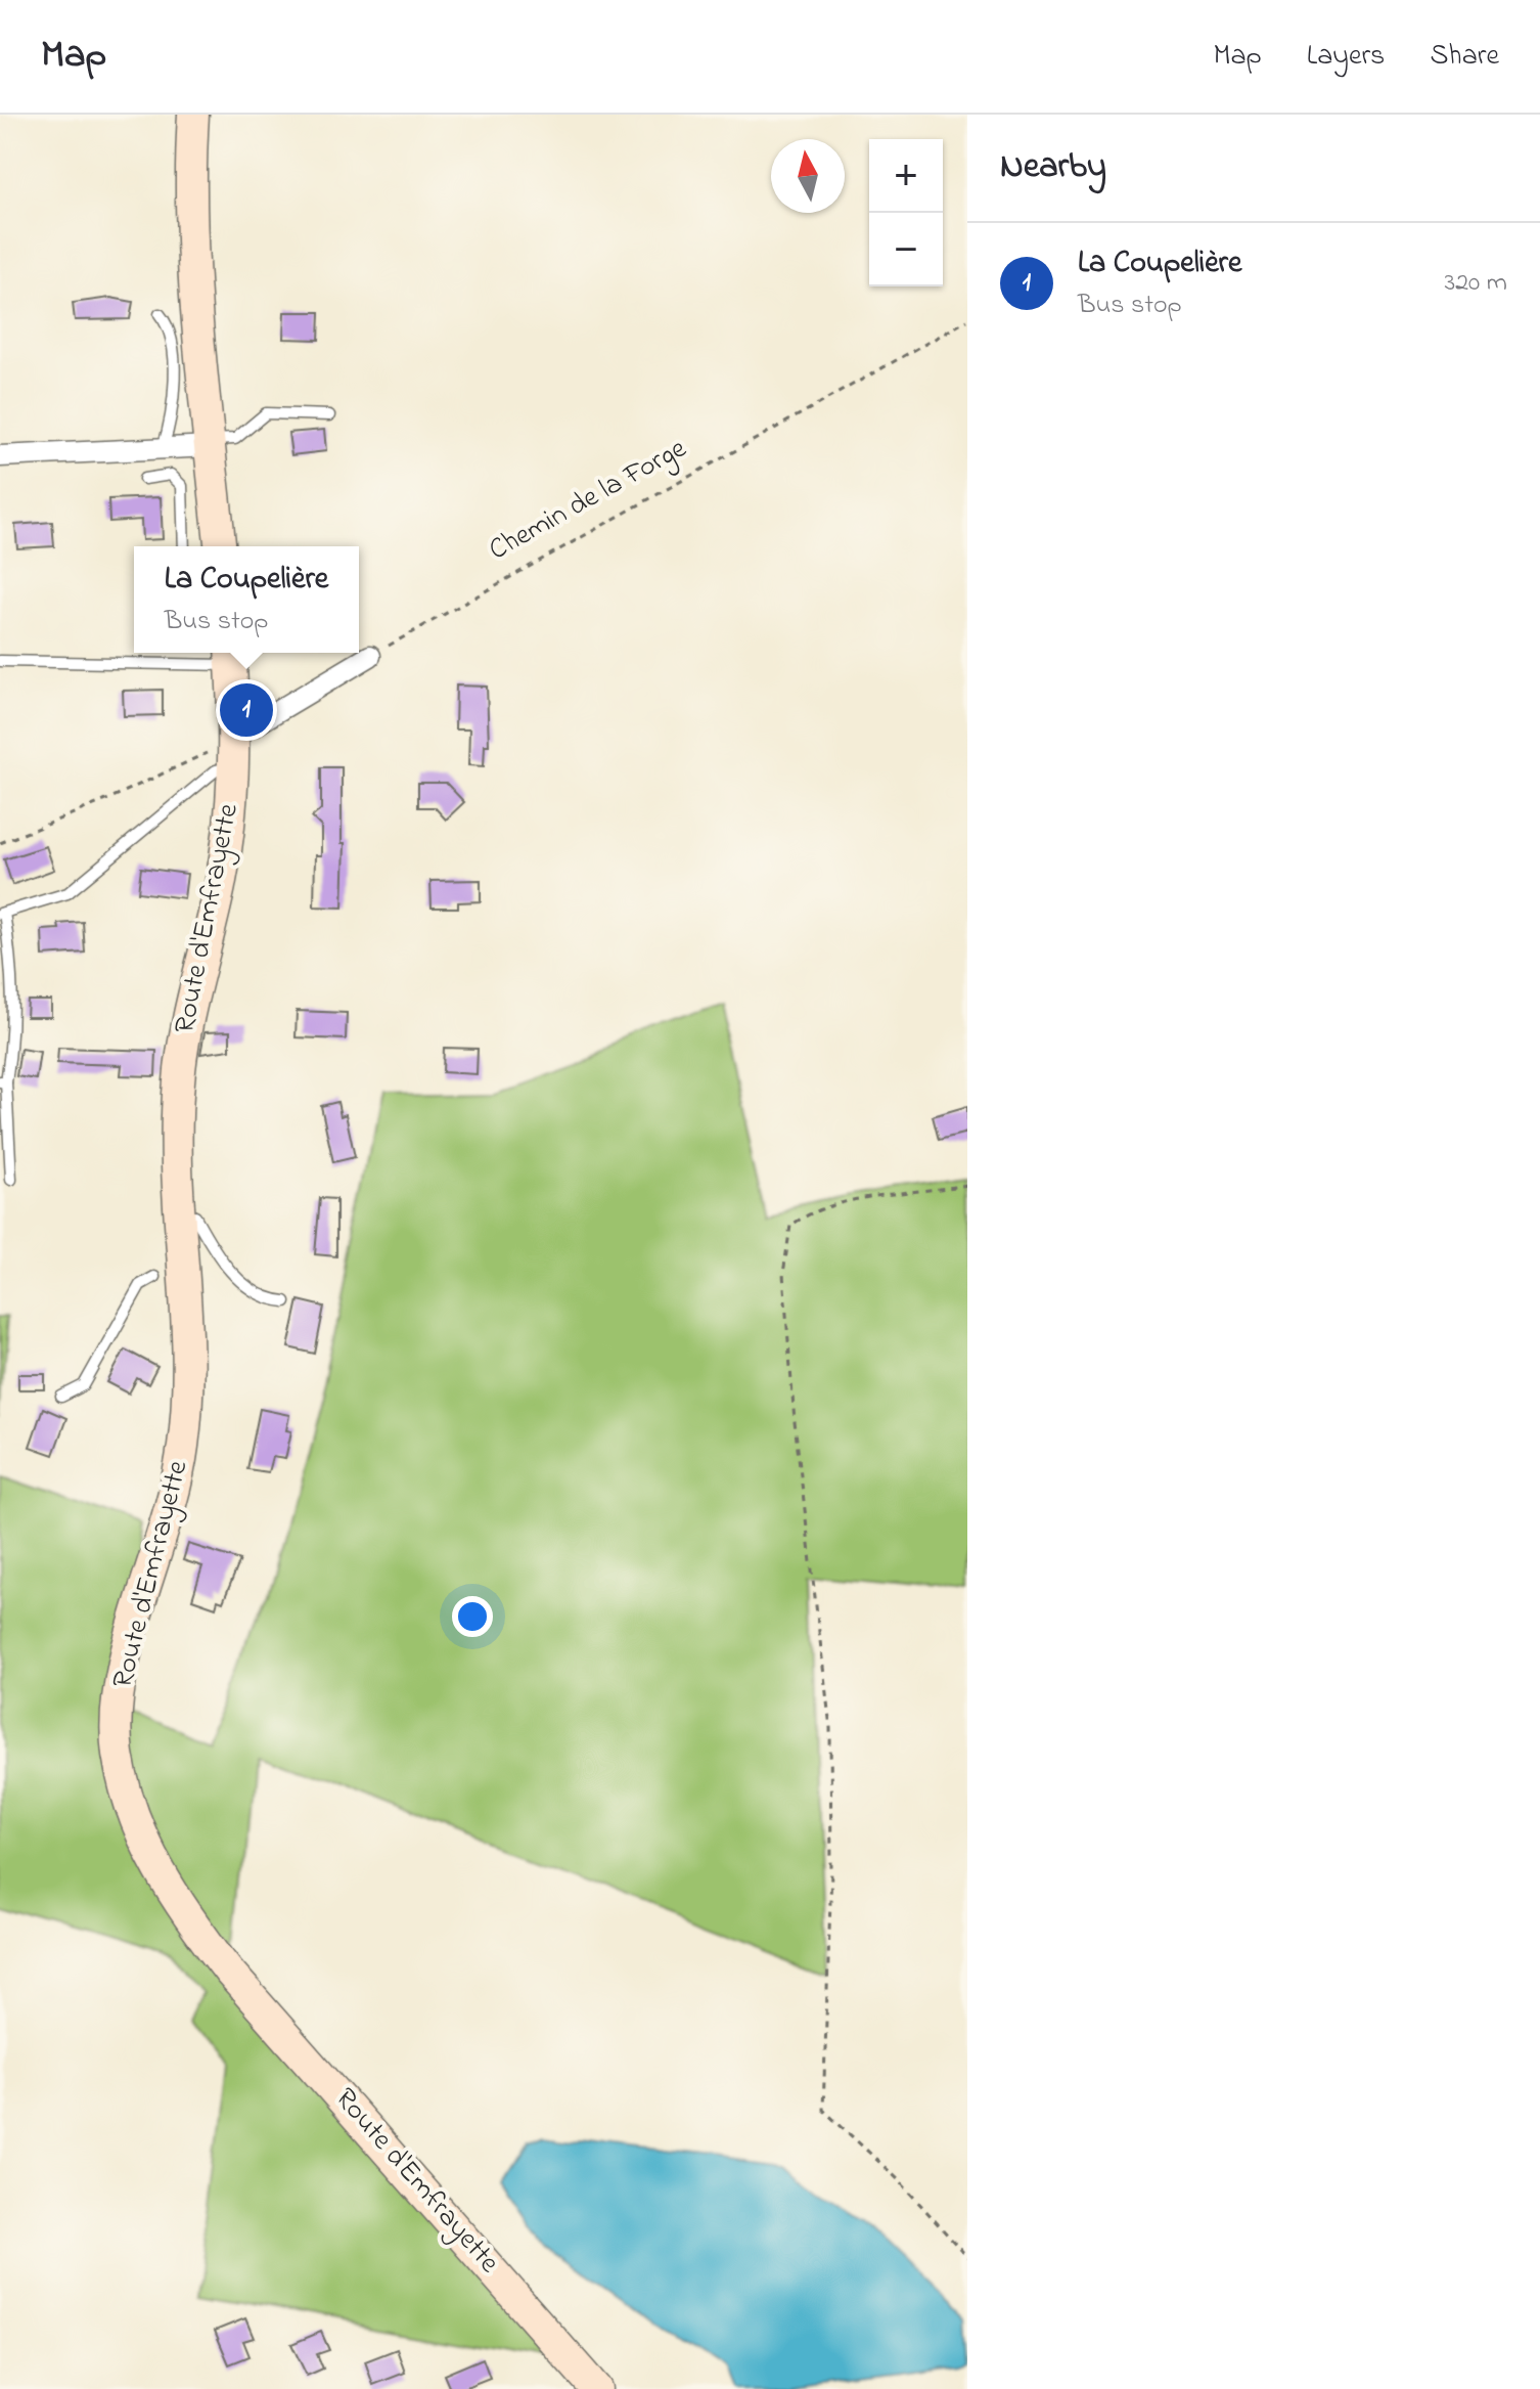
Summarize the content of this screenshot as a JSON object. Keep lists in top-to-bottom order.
{
  "streets": {
    "street": ["Route d'Emfrayette"],
    "path": ["Chemin de la Forge"]
  },
  "north": "top",
  "page": {
    "header": "Map",
    "nav": ["Map", "Layers", "Share"],
    "heading": "Nearby",
    "map_buttons": ["+", "−"],
    "list": [
      {
        "mark": "1",
        "name": "La Coupelière",
        "note": "Bus stop",
        "value": "320 m"
      }
    ],
    "popup": ["La Coupelière", "Bus stop"],
    "pins": "1"
  }
}
